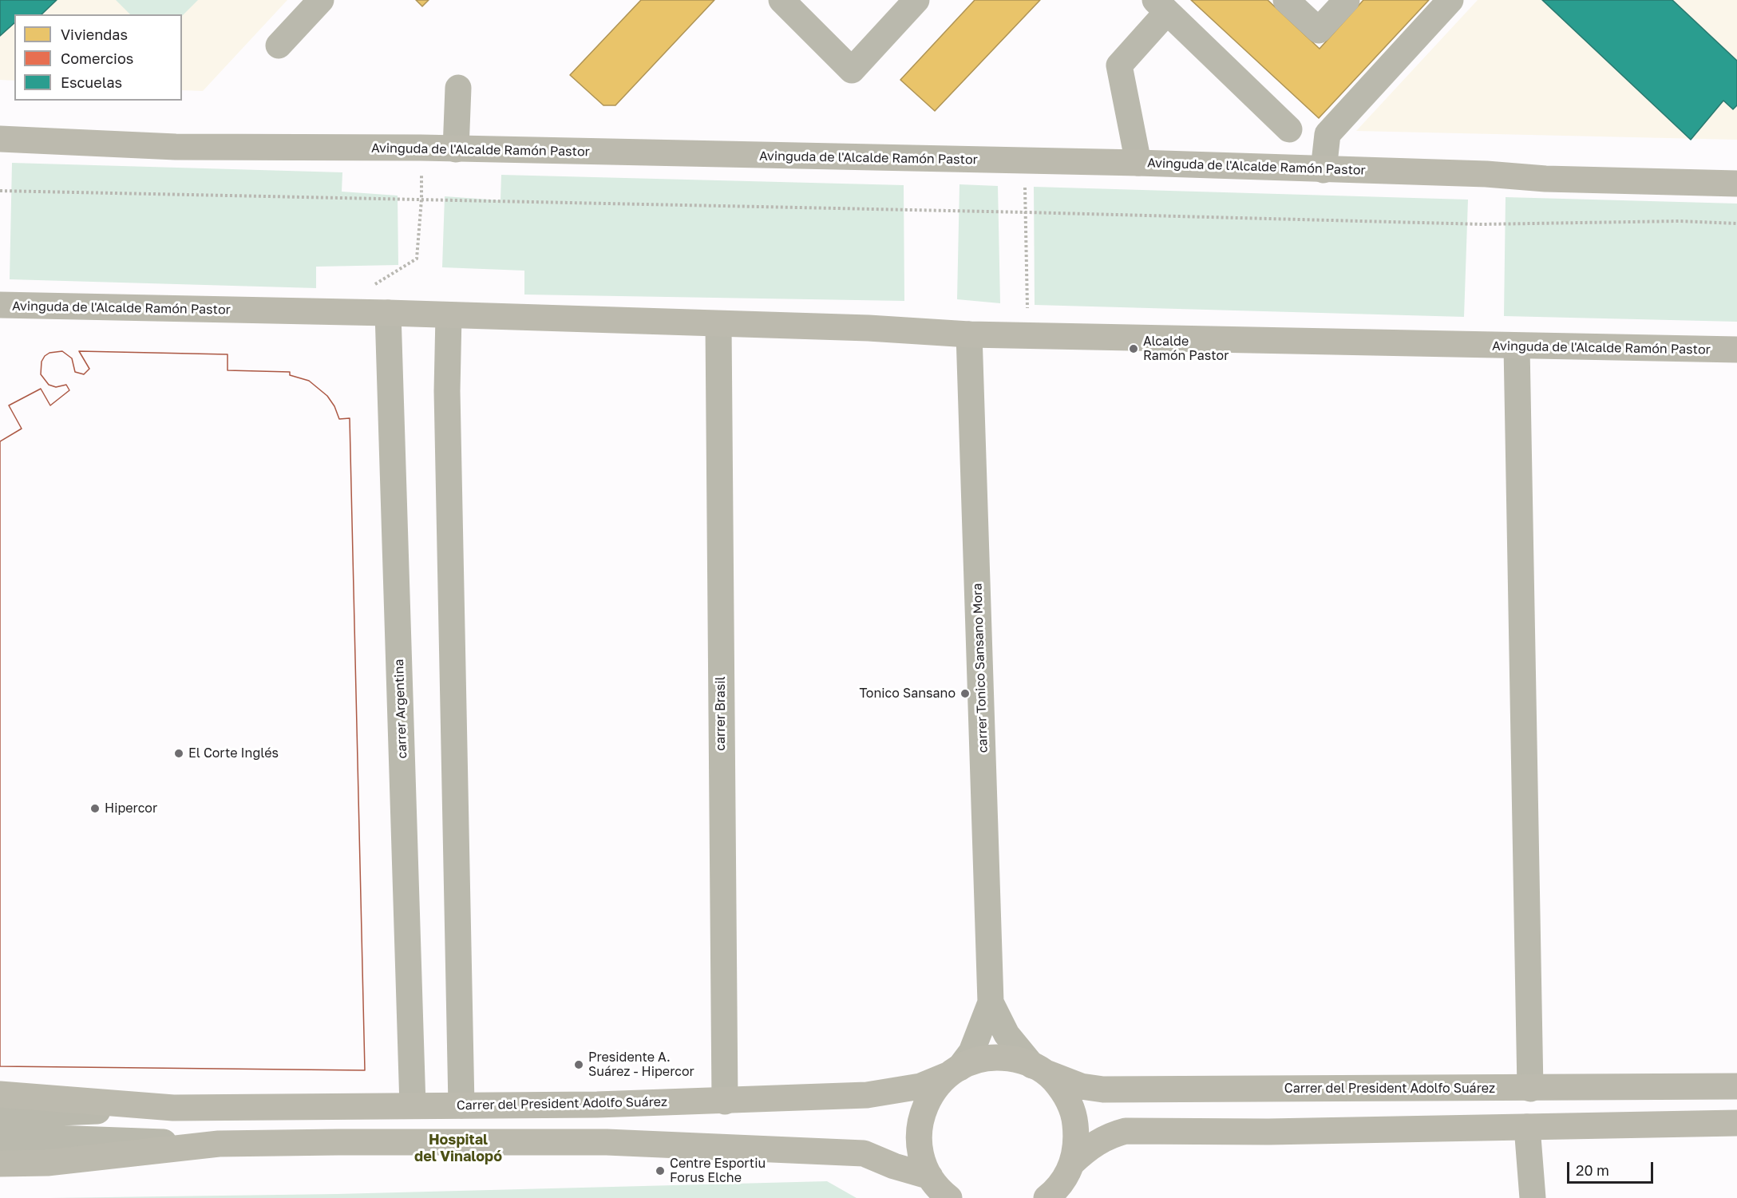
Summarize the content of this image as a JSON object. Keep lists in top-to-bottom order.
{
  "streets": {
    "main road": ["Avinguda de l'Alcalde Ramón Pastor", "Carrer del President Adolfo Suárez"],
    "street": ["carrer Tonico Sansano Mora", "carrer Argentina", "carrer Brasil"]
  },
  "crossings": [
    ["Avinguda de l'Alcalde Ramón Pastor", "carrer Tonico Sansano Mora"],
    ["Avinguda de l'Alcalde Ramón Pastor", "carrer Argentina"],
    ["Avinguda de l'Alcalde Ramón Pastor", "carrer Brasil"],
    ["carrer Tonico Sansano Mora", "Carrer del President Adolfo Suárez"],
    ["carrer Argentina", "Carrer del President Adolfo Suárez"],
    ["carrer Brasil", "Carrer del President Adolfo Suárez"]
  ],
  "districts": ["Hospital del Vinalopó"],
  "places": [
    "Alcalde Ramón Pastor",
    "Tonico Sansano",
    "El Corte Inglés",
    "Hipercor",
    "Presidente A. Suárez - Hipercor",
    "Centre Esportiu Forus Elche"
  ],
  "legend": ["Viviendas", "Comercios", "Escuelas"],
  "scale_bar": "20 m"
}
